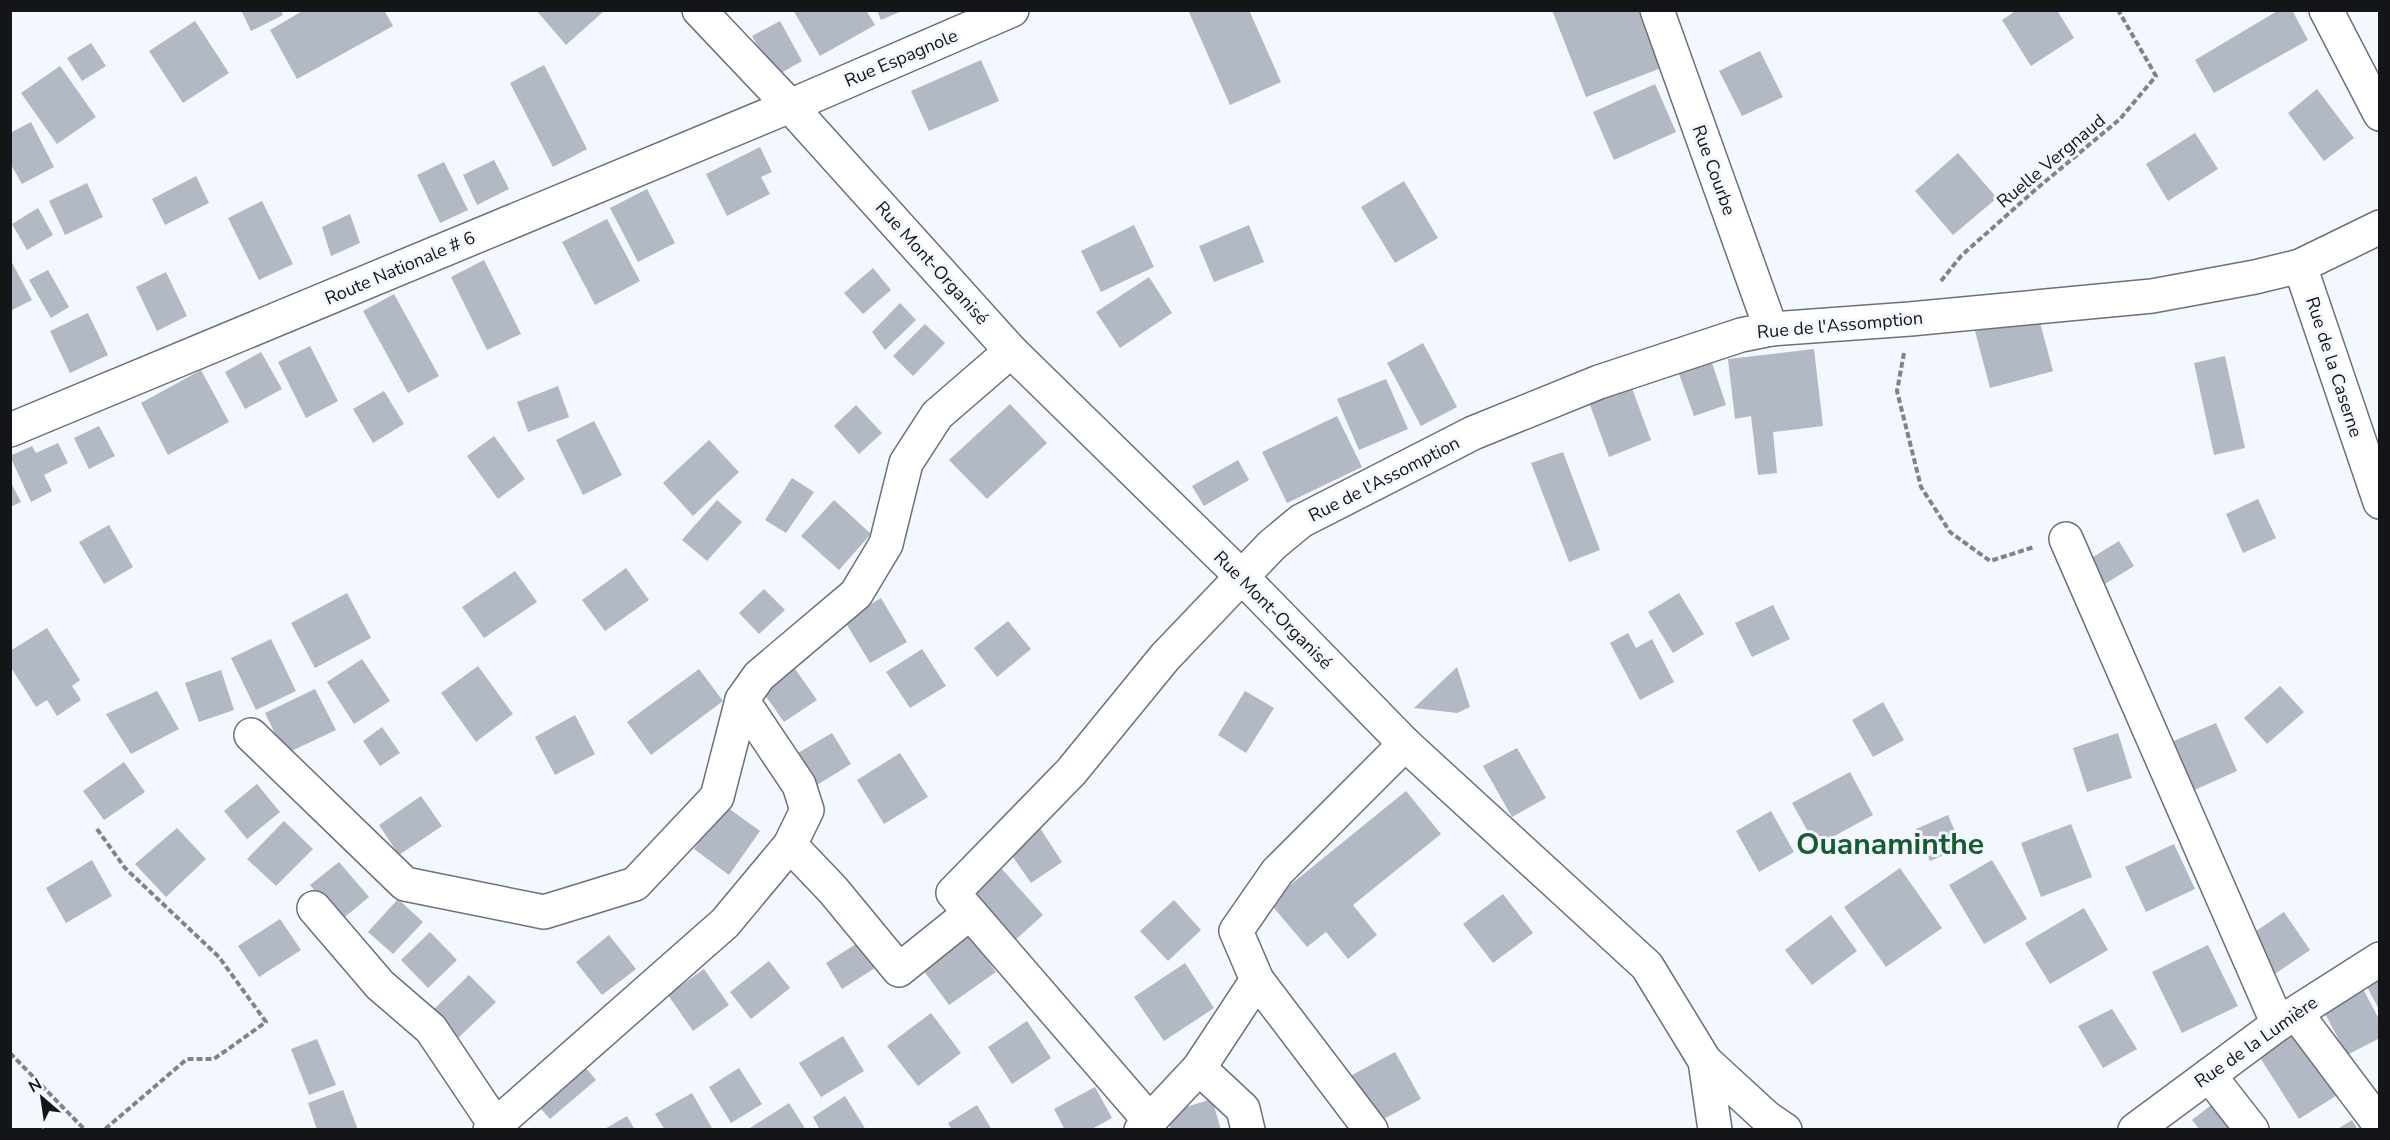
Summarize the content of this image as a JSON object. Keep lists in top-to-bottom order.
{
  "streets": {
    "street": [
      "Rue Espagnole",
      "Rue Courbe",
      "Rue Mont-Organisé",
      "Route Nationale # 6",
      "Rue de l'Assomption",
      "Rue de la Caserne",
      "Rue de la Lumière"
    ],
    "path": ["Ruelle Vergnaud"]
  },
  "crossings": [
    ["Rue Espagnole", "Rue Mont-Organisé"],
    ["Rue Espagnole", "Route Nationale # 6"],
    ["Ruelle Vergnaud", "Rue de l'Assomption"],
    ["Rue Courbe", "Rue de l'Assomption"],
    ["Rue Mont-Organisé", "Route Nationale # 6"],
    ["Rue Mont-Organisé", "Rue de l'Assomption"],
    ["Rue de l'Assomption", "Rue de la Caserne"]
  ],
  "districts": ["Ouanaminthe"],
  "north": "top left"
}
